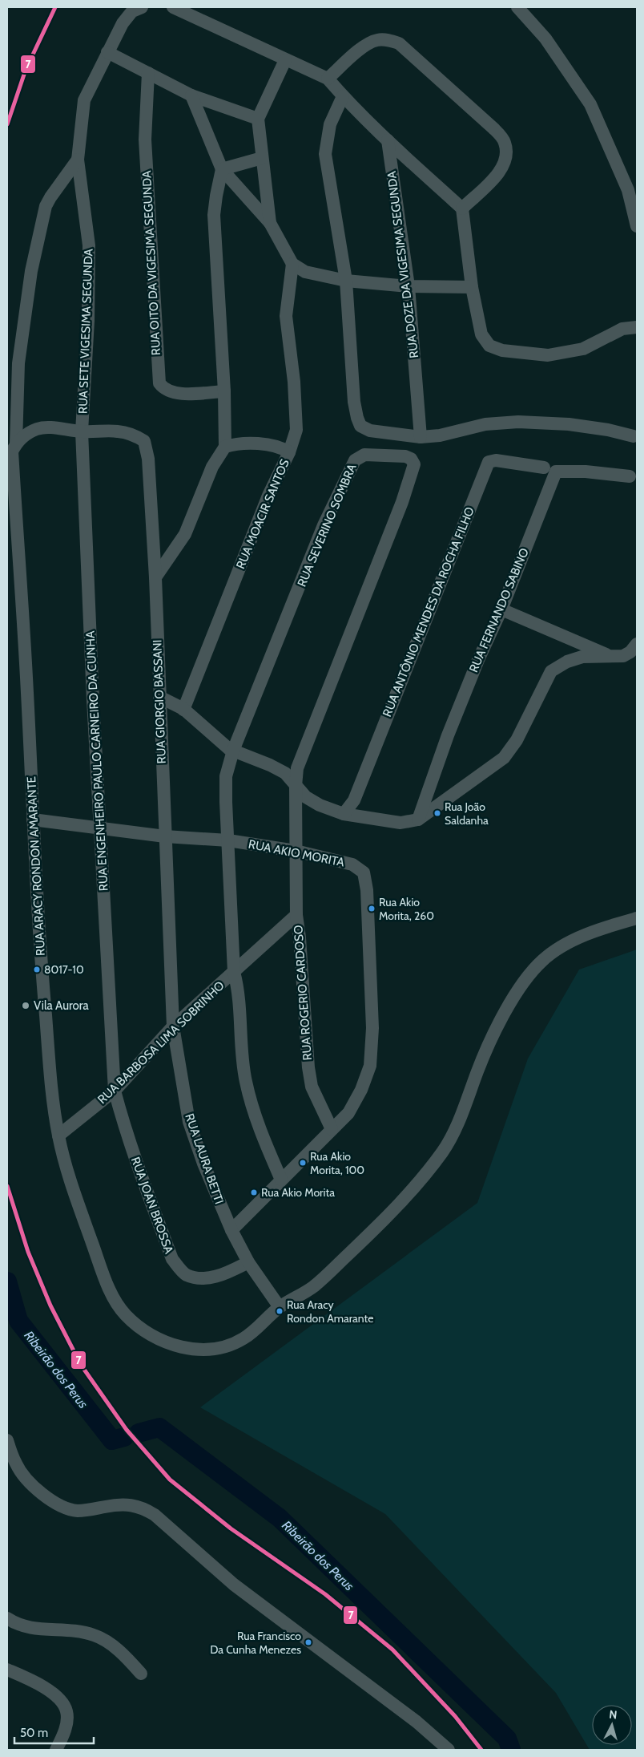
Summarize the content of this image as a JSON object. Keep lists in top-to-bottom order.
{
  "streets": {
    "street": [
      "RUA OITO DA VIGESIMA SEGUNDA",
      "RUA DOZE DA VIGESIMA SEGUNDA",
      "RUA SETE VIGESIMA SEGUNDA",
      "RUA MOACIR SANTOS",
      "RUA SEVERINO SOMBRA",
      "RUA FERNANDO SABINO",
      "RUA ANTÔNIO MENDES DA ROCHA FILHO",
      "RUA GIORGIO BASSANI",
      "RUA ENGENHEIRO PAULO CARNEIRO DA CUNHA",
      "RUA AKIO MORITA",
      "RUA ARACY RONDON AMARANTE",
      "RUA ROGERIO CARDOSO",
      "RUA BARBOSA LIMA SOBRINHO",
      "RUA LAURA BETTI",
      "RUA JOAN BROSSA"
    ]
  },
  "crossings": [
    ["RUA SETE VIGESIMA SEGUNDA", "RUA GIORGIO BASSANI"],
    ["RUA SETE VIGESIMA SEGUNDA", "RUA ENGENHEIRO PAULO CARNEIRO DA CUNHA"],
    ["RUA SETE VIGESIMA SEGUNDA", "RUA ARACY RONDON AMARANTE"],
    ["RUA SEVERINO SOMBRA", "RUA AKIO MORITA"],
    ["RUA SEVERINO SOMBRA", "RUA ROGERIO CARDOSO"],
    ["RUA SEVERINO SOMBRA", "RUA BARBOSA LIMA SOBRINHO"],
    ["RUA GIORGIO BASSANI", "RUA ENGENHEIRO PAULO CARNEIRO DA CUNHA"],
    ["RUA GIORGIO BASSANI", "RUA AKIO MORITA"],
    ["RUA GIORGIO BASSANI", "RUA BARBOSA LIMA SOBRINHO"],
    ["RUA GIORGIO BASSANI", "RUA LAURA BETTI"],
    ["RUA ENGENHEIRO PAULO CARNEIRO DA CUNHA", "RUA AKIO MORITA"],
    ["RUA ENGENHEIRO PAULO CARNEIRO DA CUNHA", "RUA BARBOSA LIMA SOBRINHO"],
    ["RUA ENGENHEIRO PAULO CARNEIRO DA CUNHA", "RUA JOAN BROSSA"],
    ["RUA AKIO MORITA", "RUA ARACY RONDON AMARANTE"],
    ["RUA AKIO MORITA", "RUA ROGERIO CARDOSO"],
    ["RUA AKIO MORITA", "RUA LAURA BETTI"],
    ["RUA ARACY RONDON AMARANTE", "RUA BARBOSA LIMA SOBRINHO"],
    ["RUA ROGERIO CARDOSO", "RUA BARBOSA LIMA SOBRINHO"],
    ["RUA BARBOSA LIMA SOBRINHO", "RUA LAURA BETTI"],
    ["RUA BARBOSA LIMA SOBRINHO", "RUA JOAN BROSSA"],
    ["RUA LAURA BETTI", "RUA JOAN BROSSA"]
  ],
  "water": ["Ribeirão dos Perus"],
  "places": [
    "Rua João Saldanha",
    "Rua Akio Morita, 260",
    "8017-10",
    "Vila Aurora",
    "Rua Akio Morita, 100",
    "Rua Akio Morita",
    "Rua Aracy Rondon Amarante",
    "Rua Francisco Da Cunha Menezes"
  ],
  "lines": ["transit line 7"],
  "scale_bar": "50 m",
  "north": "top"
}
